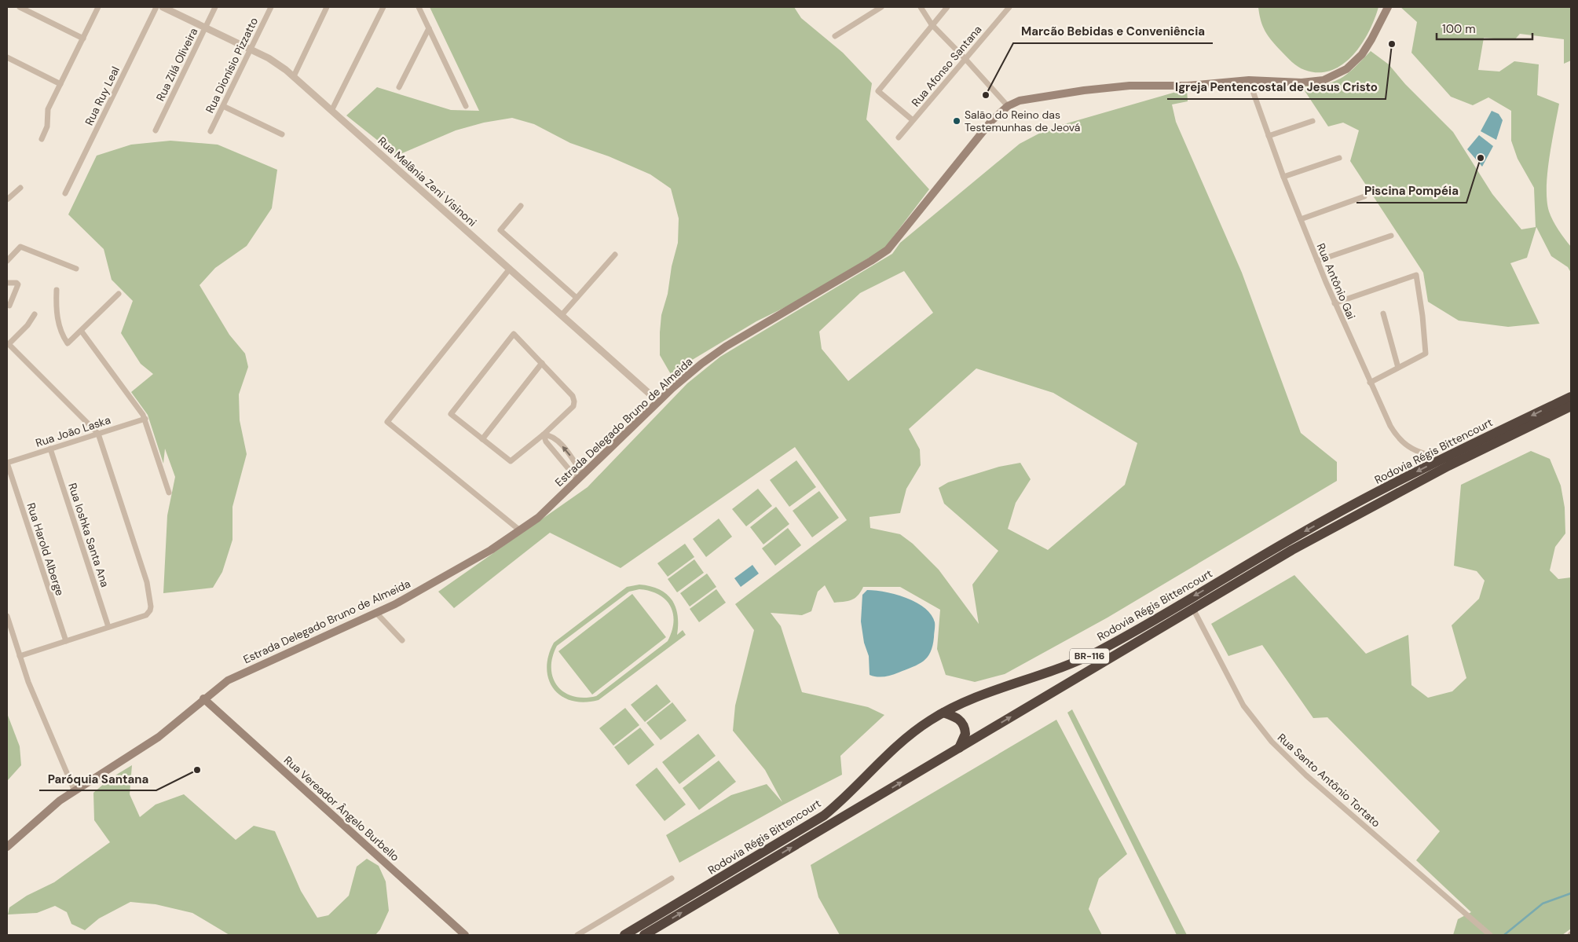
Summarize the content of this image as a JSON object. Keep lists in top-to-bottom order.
{
  "streets": {
    "highway": ["Rodovia Régis Bittencourt", "BR-116"],
    "main road": ["Estrada Delegado Bruno de Almeida", "Rua Vereador Ângelo Burbello"],
    "street": [
      "Rua Zilá Oliveira",
      "Rua Dionísio Pizzatto",
      "Rua Afonso Santana",
      "Rua Ruy Leal",
      "Rua Melânia Zeni Visinoni",
      "Rua Antônio Gai",
      "Rua João Laska",
      "Rua Ioshka Santa Ana",
      "Rua Harold Alberge",
      "Rua Santo Antônio Tortato"
    ]
  },
  "crossings": [
    ["Rua Zilá Oliveira", "Rua Melânia Zeni Visinoni"],
    ["Rua Dionísio Pizzatto", "Rua Melânia Zeni Visinoni"],
    ["Rua Melânia Zeni Visinoni", "Estrada Delegado Bruno de Almeida"],
    ["Rua Antônio Gai", "Estrada Delegado Bruno de Almeida"],
    ["Rua Antônio Gai", "Rodovia Régis Bittencourt"],
    ["Estrada Delegado Bruno de Almeida", "Rua Vereador Ângelo Burbello"],
    ["Rua João Laska", "Rua Ioshka Santa Ana"],
    ["Rua João Laska", "Rua Harold Alberge"],
    ["Rodovia Régis Bittencourt", "Rua Santo Antônio Tortato"]
  ],
  "places": [
    "Igreja Pentencostal de Jesus Cristo",
    "Marcão Bebidas e Conveniência",
    "Salão do Reino das Testemunhas de Jeová",
    "Piscina Pompéia",
    "Paróquia Santana"
  ],
  "scale_bar": "100 m"
}
